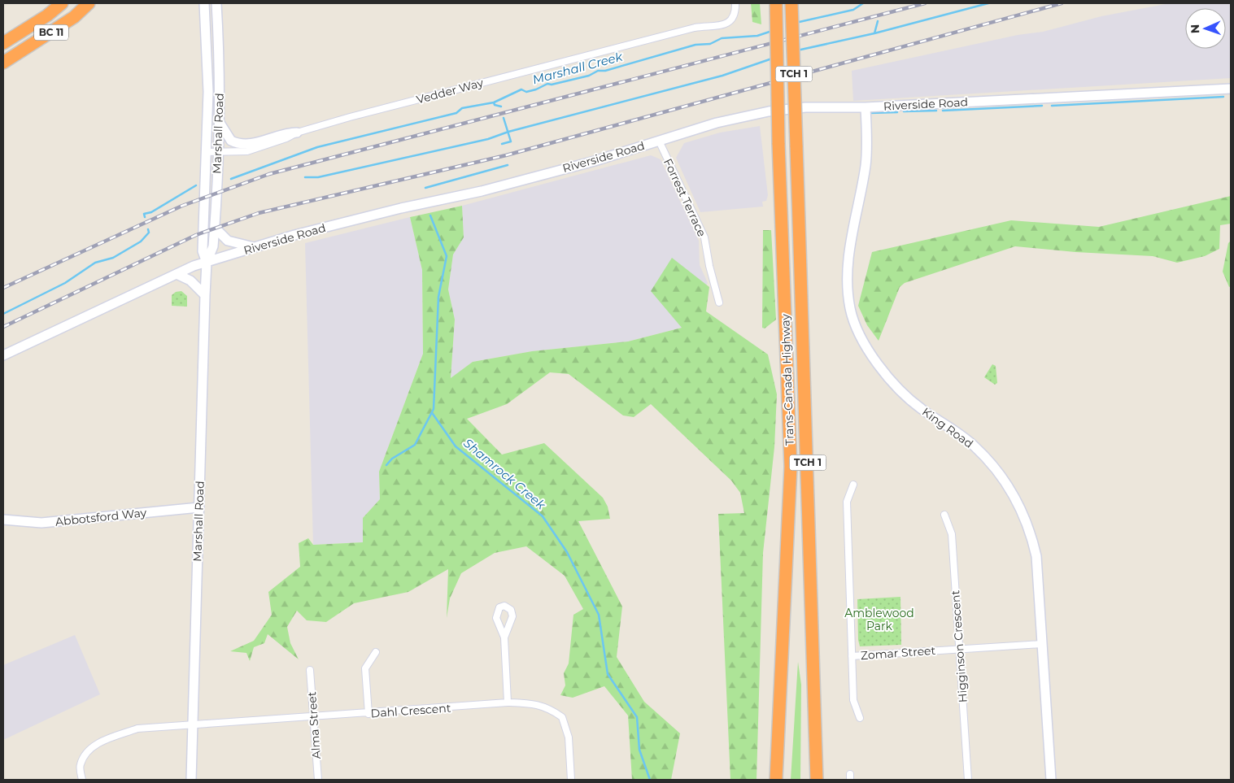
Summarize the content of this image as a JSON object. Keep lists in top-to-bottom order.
{
  "streets": {
    "highway": ["BC 11", "TCH 1", "Trans-Canada Highway"],
    "street": [
      "Vedder Way",
      "Riverside Road",
      "Marshall Road",
      "Forrest Terrace",
      "King Road",
      "Abbotsford Way",
      "Higginson Crescent",
      "Zomar Street",
      "Dahl Crescent",
      "Alma Street"
    ]
  },
  "crossings": [
    ["Vedder Way", "Marshall Road"],
    ["Riverside Road", "Marshall Road"],
    ["Riverside Road", "Forrest Terrace"],
    ["Riverside Road", "King Road"],
    ["Marshall Road", "Abbotsford Way"],
    ["Marshall Road", "Dahl Crescent"],
    ["King Road", "Zomar Street"],
    ["Higginson Crescent", "Zomar Street"],
    ["Dahl Crescent", "Alma Street"]
  ],
  "water": ["Marshall Creek", "Shamrock Creek"],
  "parks": ["Amblewood Park"],
  "north": "left"
}
